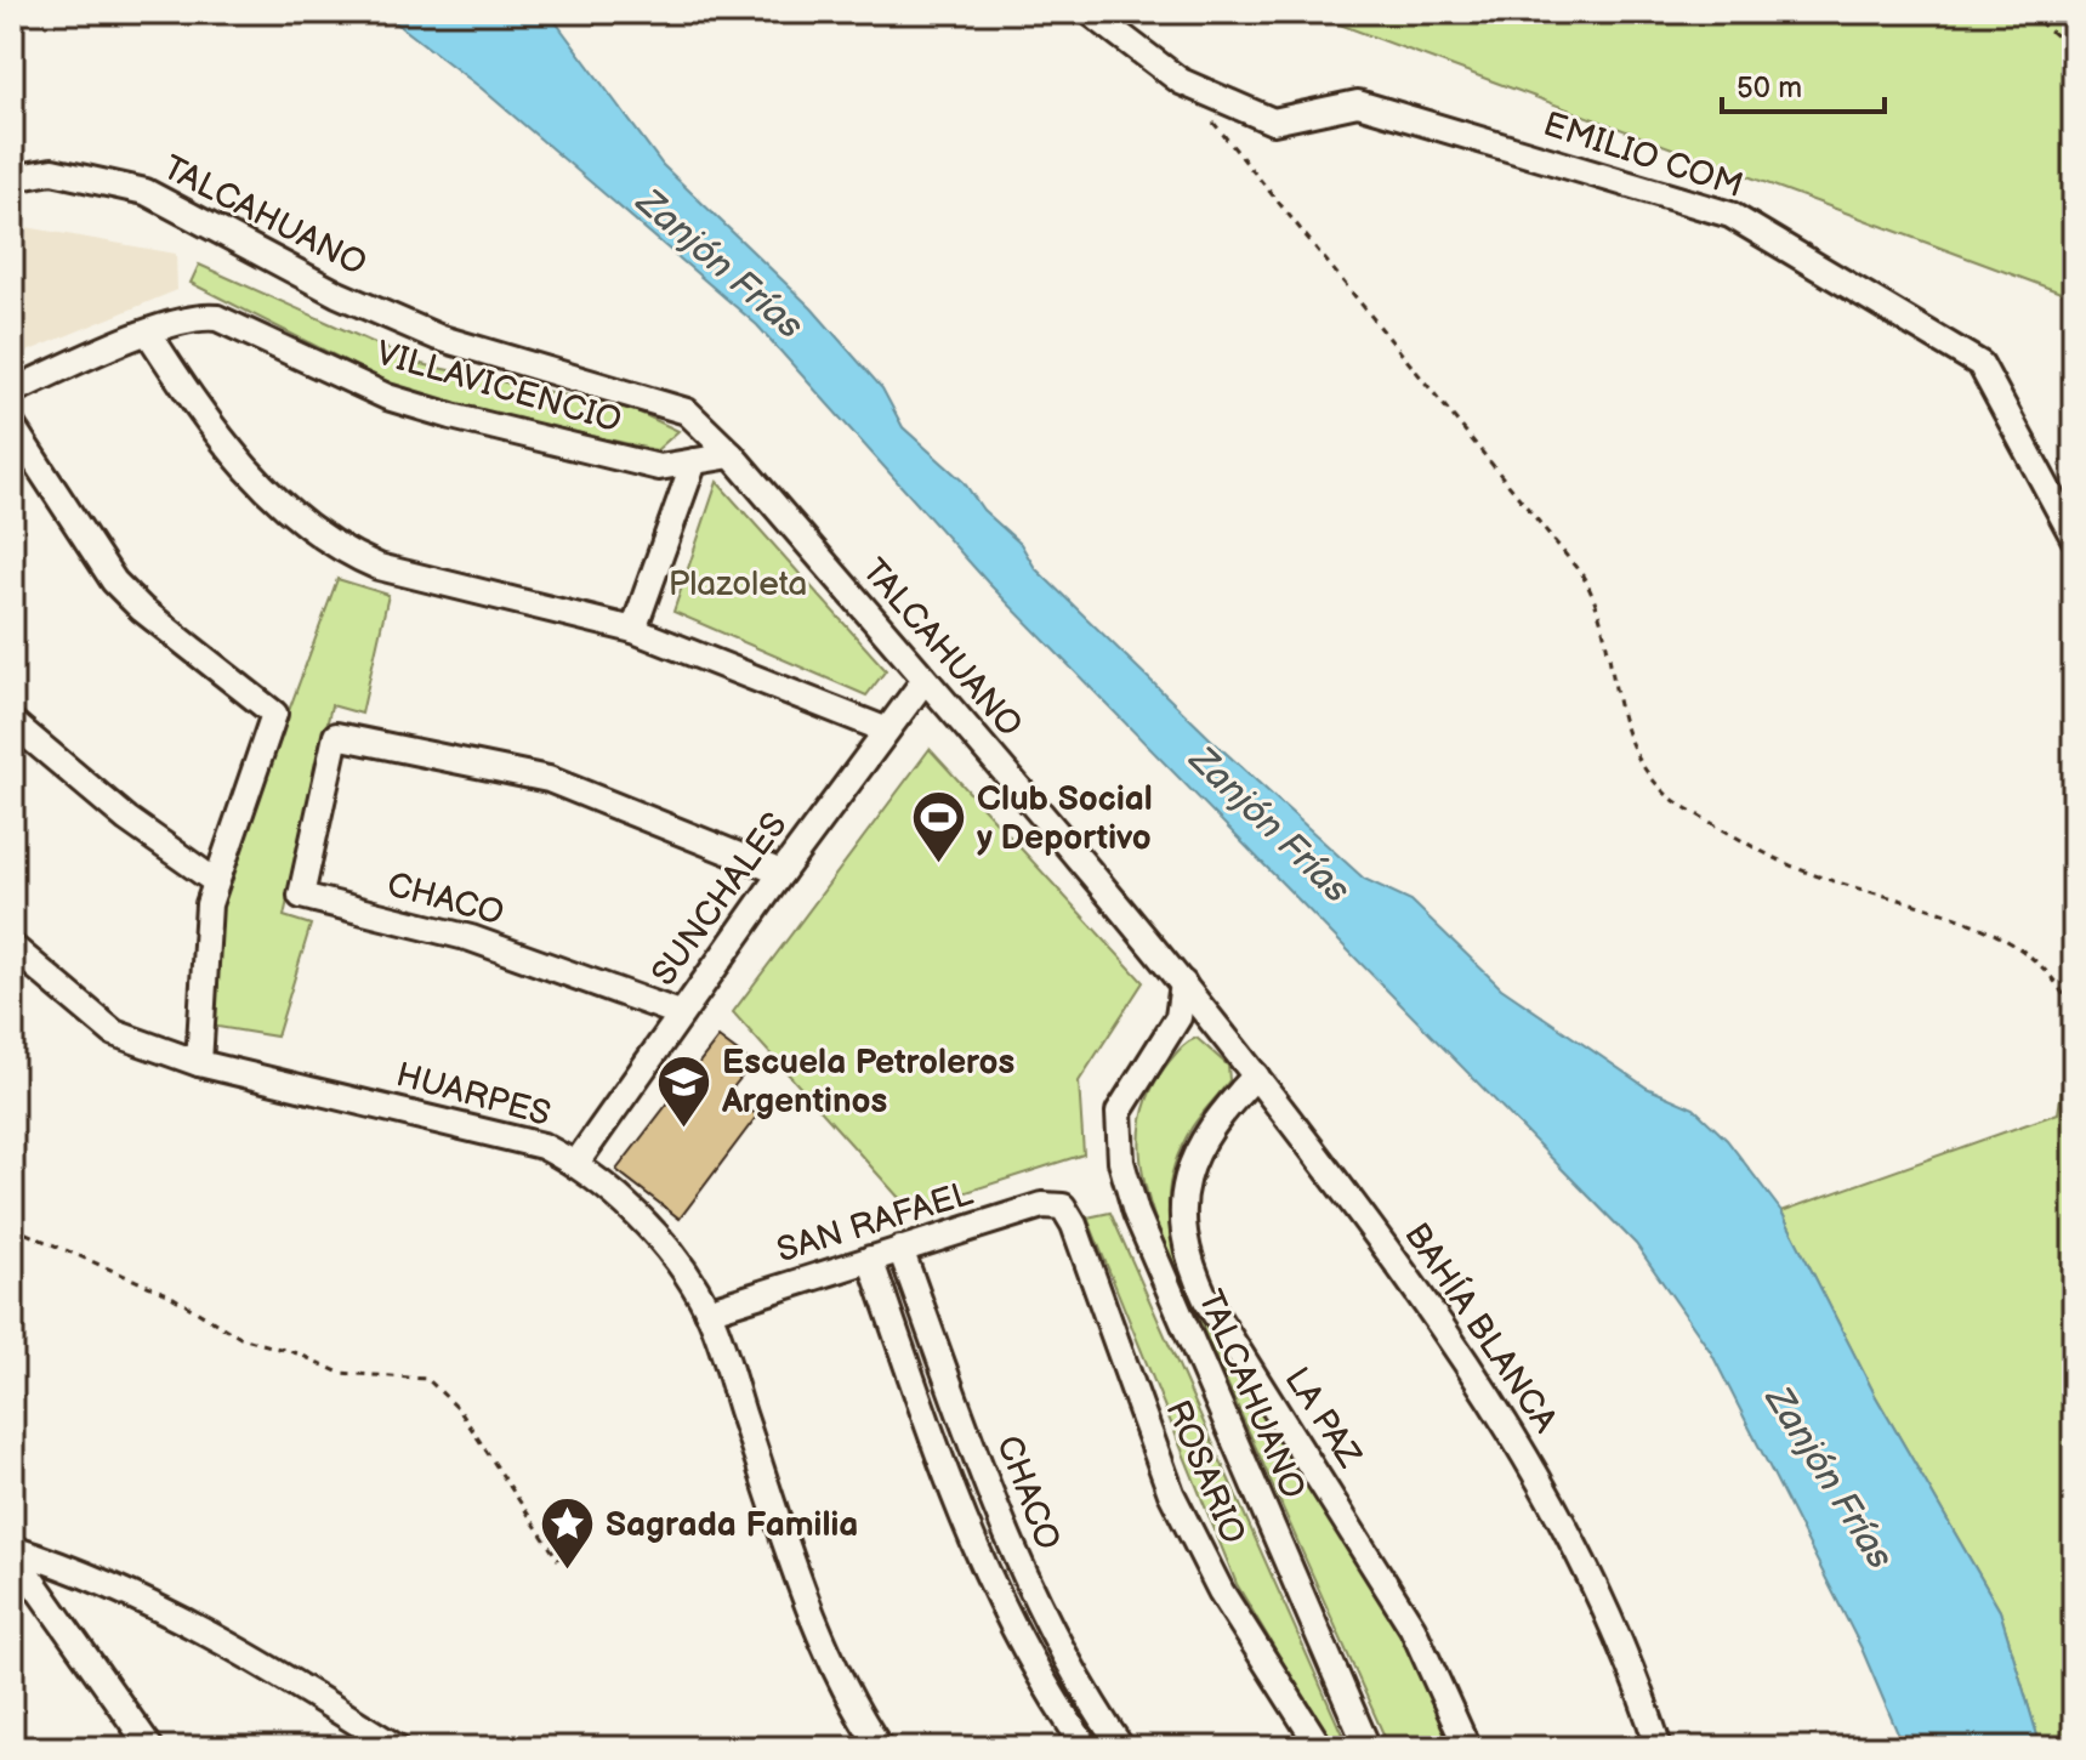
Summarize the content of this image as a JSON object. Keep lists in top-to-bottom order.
{
  "streets": {
    "street": [
      "EMILIO COM",
      "TALCAHUANO",
      "VILLAVICENCIO",
      "CHACO",
      "SUNCHALES",
      "HUARPES",
      "SAN RAFAEL",
      "BAHÍA BLANCA",
      "LA PAZ",
      "ROSARIO"
    ]
  },
  "crossings": [
    ["TALCAHUANO", "VILLAVICENCIO"],
    ["TALCAHUANO", "SUNCHALES"],
    ["TALCAHUANO", "BAHÍA BLANCA"],
    ["CHACO", "SUNCHALES"],
    ["CHACO", "SAN RAFAEL"],
    ["SUNCHALES", "HUARPES"],
    ["HUARPES", "SAN RAFAEL"],
    ["SAN RAFAEL", "ROSARIO"],
    ["BAHÍA BLANCA", "LA PAZ"]
  ],
  "water": ["Zanjón Frías"],
  "parks": ["Plazoleta"],
  "places": {
    "sports": ["Club Social y Deportivo"],
    "school or university": ["Escuela Petroleros Argentinos"],
    "place": ["Sagrada Familia"]
  },
  "scale_bar": "50 m"
}
